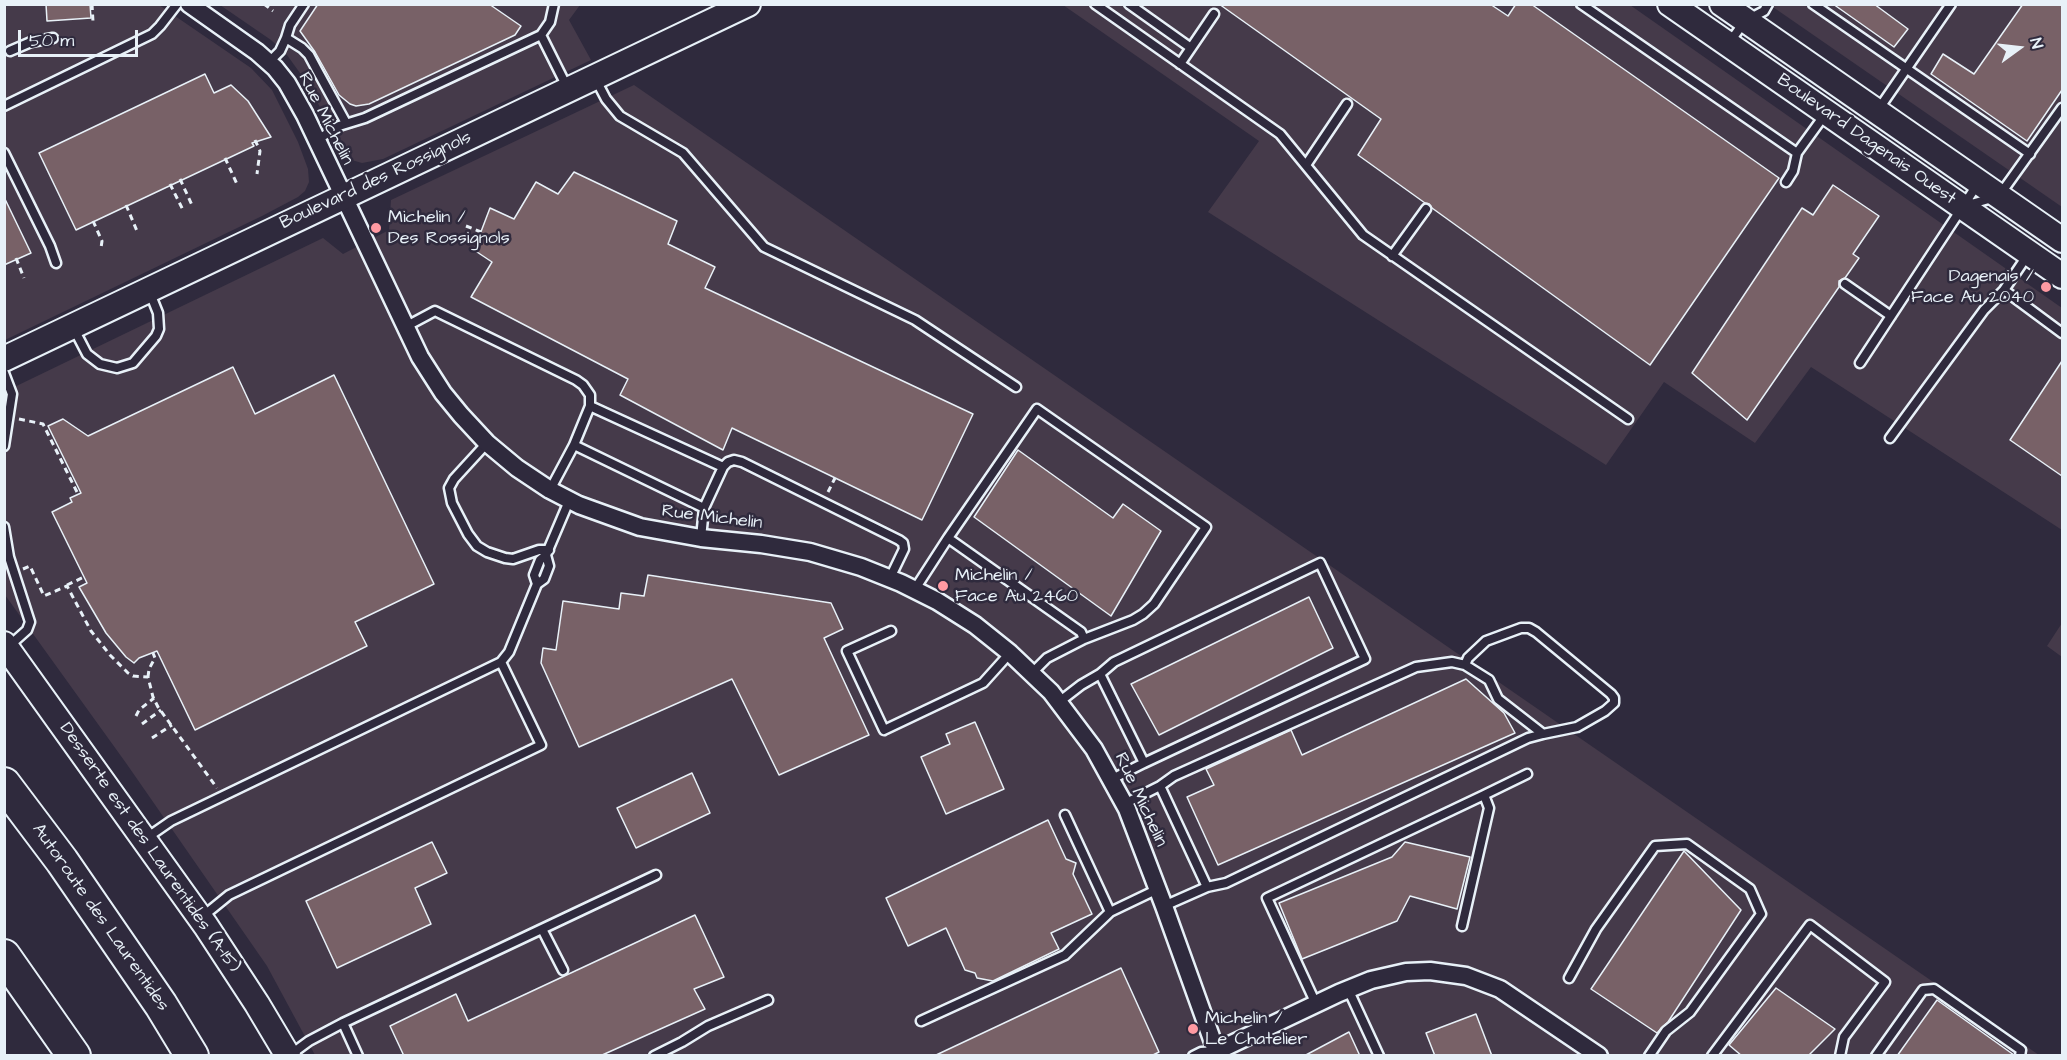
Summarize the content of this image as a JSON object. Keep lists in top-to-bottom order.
{
  "streets": {
    "highway": ["Autoroute des Laurentides"],
    "street": [
      "Rue Michelin",
      "Boulevard Dagenais Ouest",
      "Boulevard des Rossignols",
      "Desserte est des Laurentides (A-15)"
    ]
  },
  "crossings": [
    ["Rue Michelin", "Boulevard des Rossignols"]
  ],
  "places": [
    "Michelin / Des Rossignols",
    "Dagenais / Face Au 2040",
    "Michelin / Face Au 2460",
    "Michelin / Le Chatelier"
  ],
  "scale_bar": "50 m",
  "north": "right"
}
